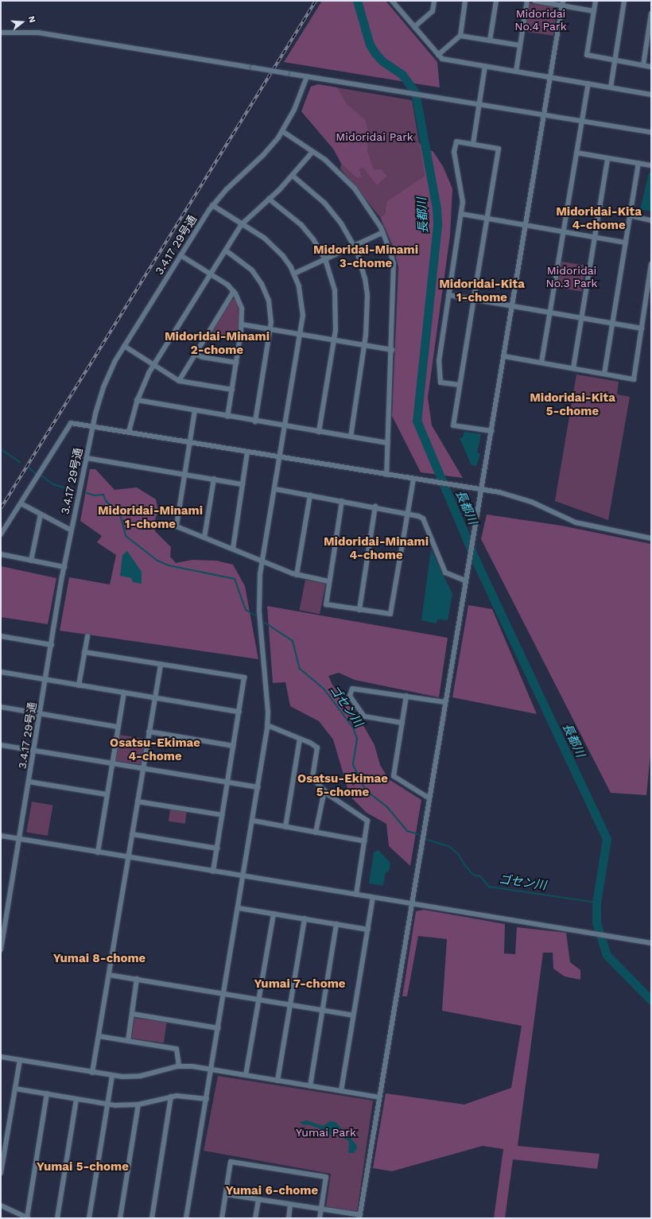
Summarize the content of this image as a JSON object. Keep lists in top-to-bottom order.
{
  "streets": {
    "street": ["3.4.17 29号通"]
  },
  "districts": [
    "Midoridai-Kita 4-chome",
    "Midoridai-Minami 3-chome",
    "Midoridai-Kita 1-chome",
    "Midoridai-Minami 2-chome",
    "Midoridai-Kita 5-chome",
    "Midoridai-Minami 1-chome",
    "Midoridai-Minami 4-chome",
    "Osatsu-Ekimae 4-chome",
    "Osatsu-Ekimae 5-chome",
    "Yumai 8-chome",
    "Yumai 7-chome",
    "Yumai 5-chome",
    "Yumai 6-chome"
  ],
  "water": ["長都川", "ゴセン川"],
  "parks": [
    "Midoridai No.4 Park",
    "Midoridai Park",
    "Midoridai No.3 Park",
    "Yumai Park"
  ],
  "north": "right"
}
